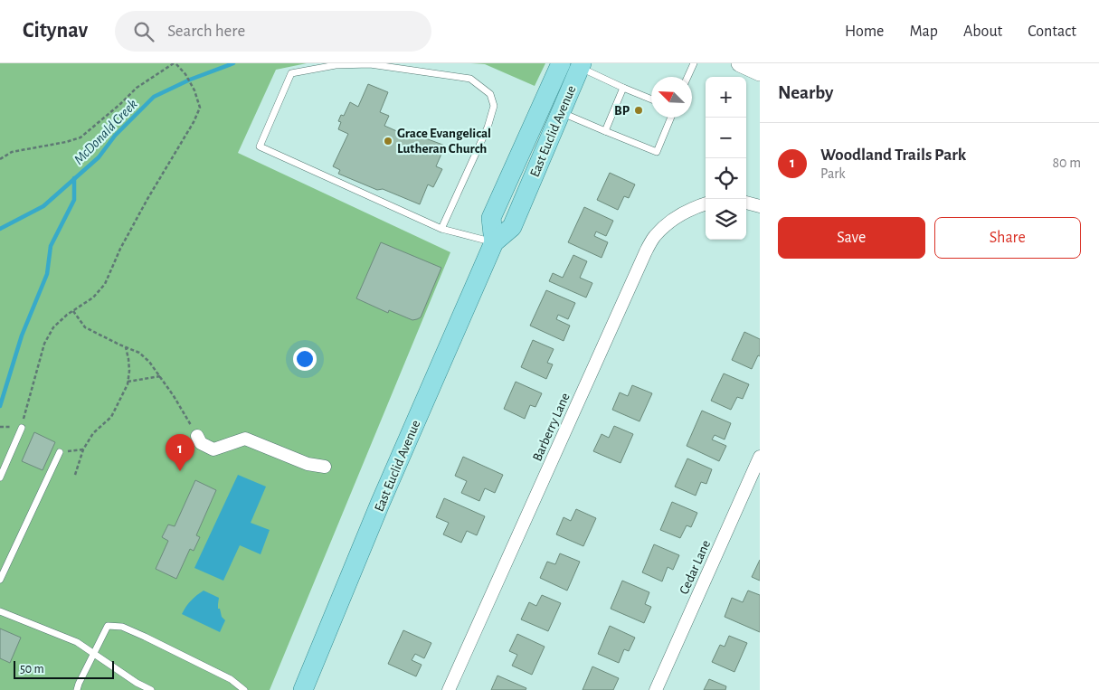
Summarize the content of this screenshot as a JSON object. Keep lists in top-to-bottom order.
{
  "streets": {
    "main road": ["East Euclid Avenue"],
    "street": ["Barberry Lane", "Cedar Lane"]
  },
  "water": ["McDonald Creek"],
  "places": ["BP", "Grace Evangelical Lutheran Church"],
  "scale_bar": "50 m",
  "north": "top left",
  "page": {
    "header": "Citynav",
    "search": "Search here",
    "nav": [
      "Home",
      "Map",
      "About",
      "Contact"
    ],
    "heading": "Nearby",
    "map_buttons": ["+", "−"],
    "list": [
      {
        "mark": "1",
        "name": "Woodland Trails Park",
        "note": "Park",
        "value": "80 m"
      }
    ],
    "buttons": ["Save", "Share"],
    "pins": "1",
    "scale": "50 m"
  }
}
